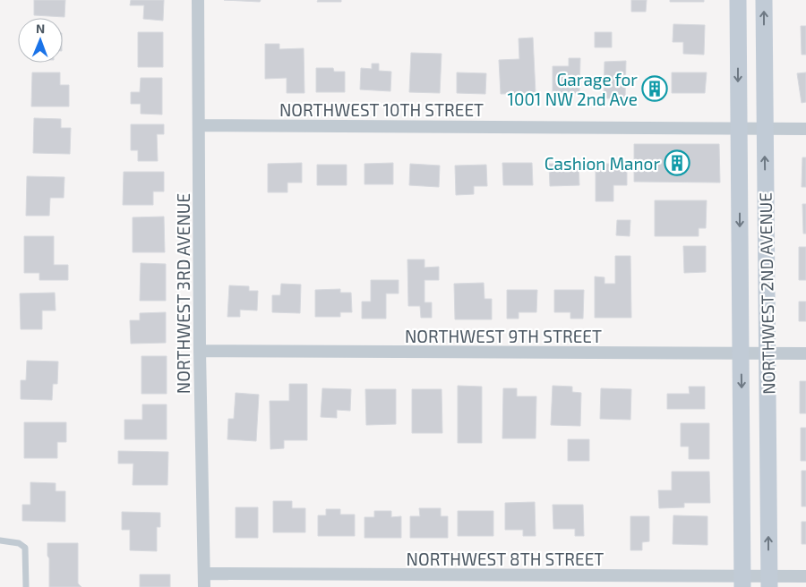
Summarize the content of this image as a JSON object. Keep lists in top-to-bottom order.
{
  "streets": {
    "street": [
      "NORTHWEST 10TH STREET",
      "NORTHWEST 3RD AVENUE",
      "NORTHWEST 2ND AVENUE",
      "NORTHWEST 9TH STREET",
      "NORTHWEST 8TH STREET"
    ]
  },
  "crossings": [
    ["NORTHWEST 10TH STREET", "NORTHWEST 3RD AVENUE"],
    ["NORTHWEST 10TH STREET", "NORTHWEST 2ND AVENUE"],
    ["NORTHWEST 3RD AVENUE", "NORTHWEST 9TH STREET"],
    ["NORTHWEST 3RD AVENUE", "NORTHWEST 8TH STREET"],
    ["NORTHWEST 2ND AVENUE", "NORTHWEST 9TH STREET"],
    ["NORTHWEST 2ND AVENUE", "NORTHWEST 8TH STREET"]
  ],
  "places": {
    "building": ["Garage for 1001 NW 2nd Ave", "Cashion Manor"]
  },
  "north": "top"
}
